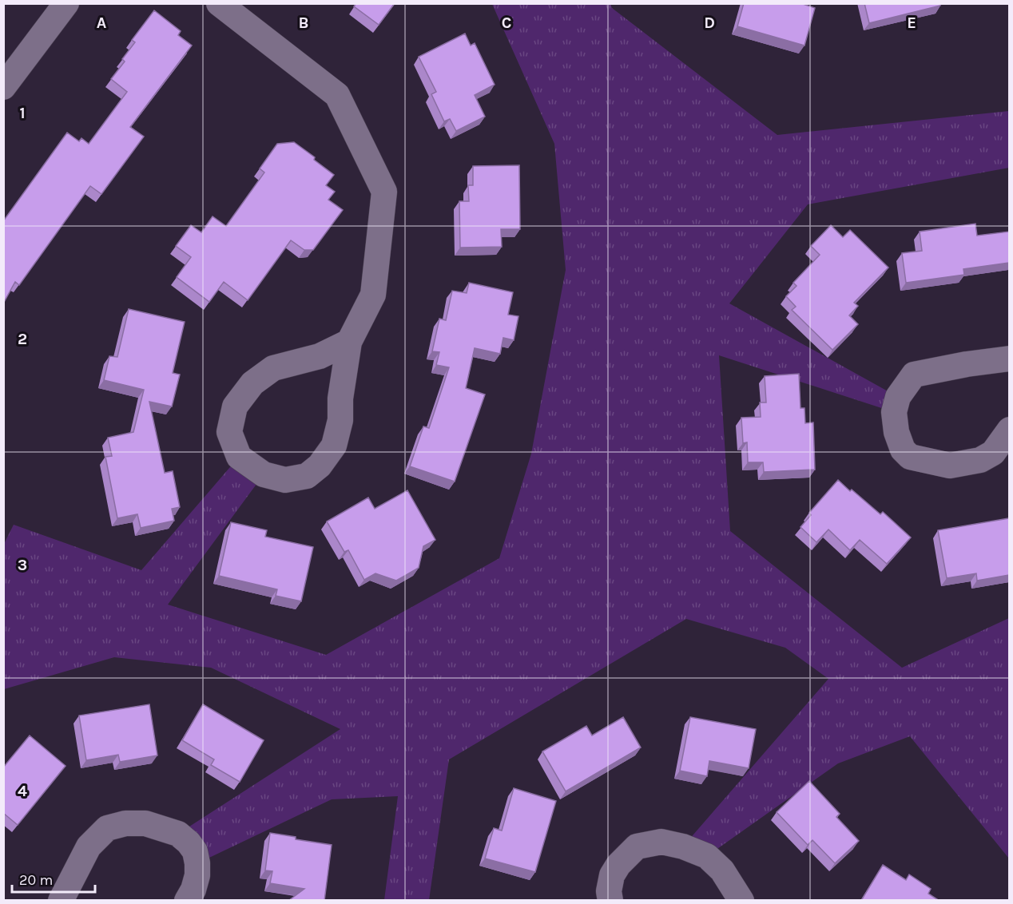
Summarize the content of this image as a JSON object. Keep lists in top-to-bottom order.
{
  "scale_bar": "20 m",
  "grid": {
    "columns": [
      "A",
      "B",
      "C",
      "D",
      "E"
    ],
    "rows": [
      "1",
      "2",
      "3",
      "4"
    ]
  }
}
